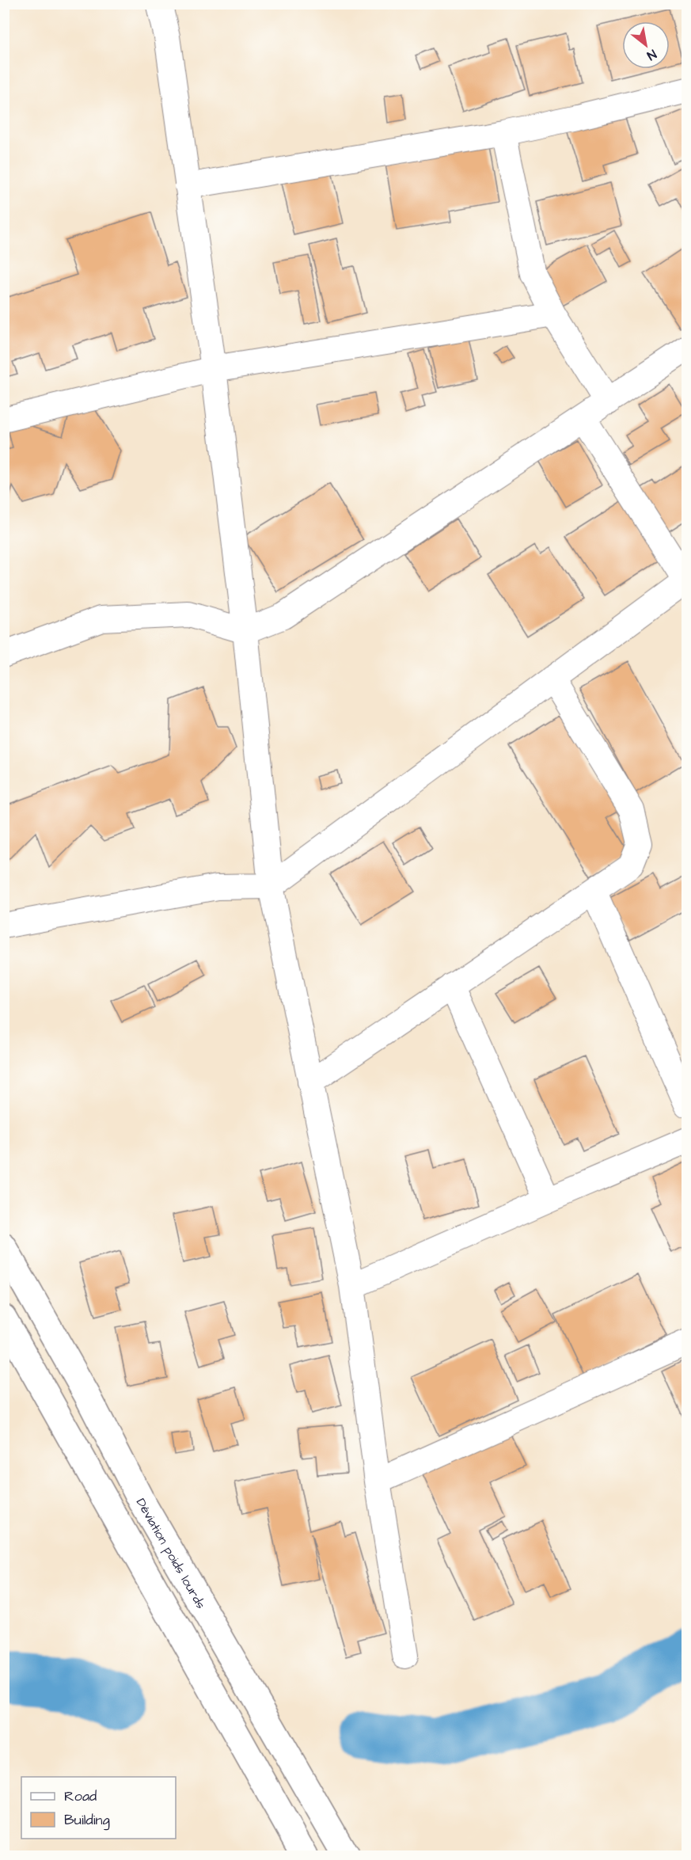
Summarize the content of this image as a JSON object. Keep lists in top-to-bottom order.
{
  "streets": {
    "main road": ["Déviation poids lourds"]
  },
  "legend": ["Road", "Building"],
  "north": "bottom right"
}
